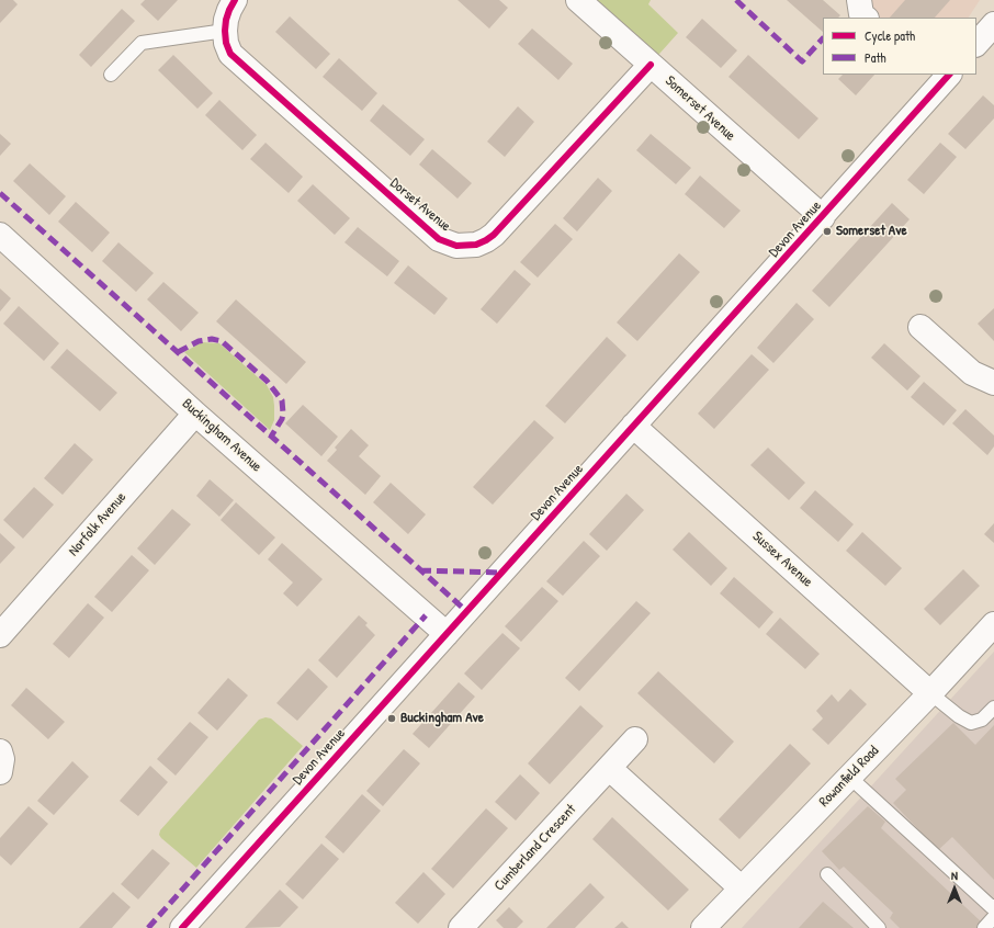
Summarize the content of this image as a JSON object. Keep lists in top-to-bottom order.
{
  "streets": {
    "street": [
      "Somerset Avenue",
      "Dorset Avenue",
      "Devon Avenue",
      "Buckingham Avenue",
      "Norfolk Avenue",
      "Sussex Avenue",
      "Rowanfield Road",
      "Cumberland Crescent"
    ]
  },
  "crossings": [
    ["Somerset Avenue", "Dorset Avenue"],
    ["Somerset Avenue", "Devon Avenue"],
    ["Devon Avenue", "Buckingham Avenue"],
    ["Devon Avenue", "Sussex Avenue"],
    ["Buckingham Avenue", "Norfolk Avenue"],
    ["Sussex Avenue", "Rowanfield Road"]
  ],
  "places": ["Somerset Ave", "Buckingham Ave"],
  "legend": ["Cycle path", "Path"],
  "north": "top"
}
